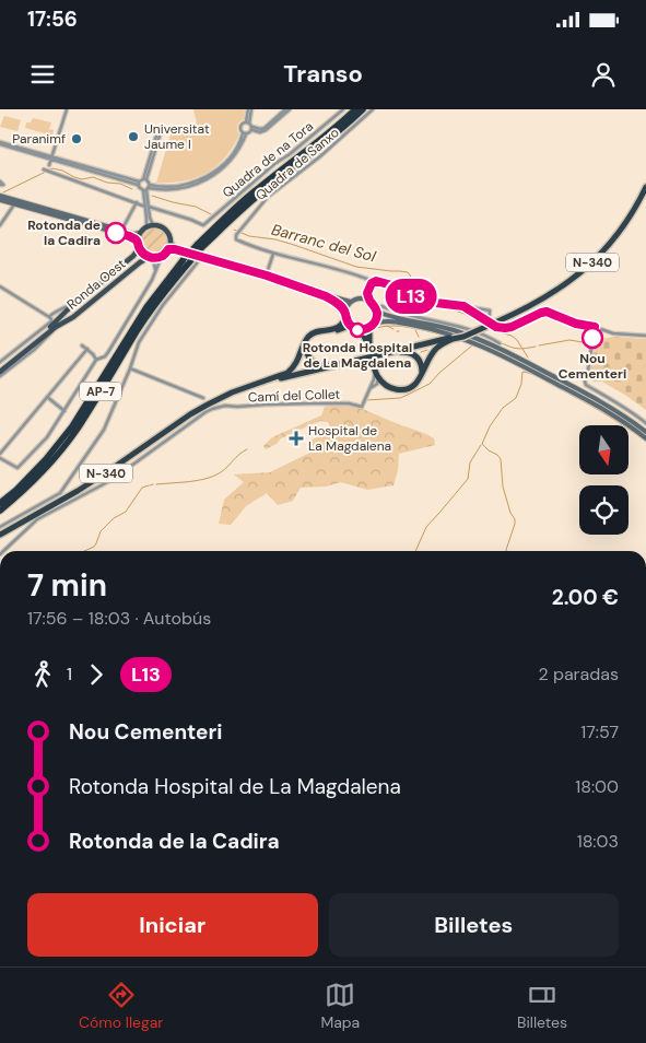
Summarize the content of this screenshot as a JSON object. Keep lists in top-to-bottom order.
{
  "streets": {
    "highway": ["N-340", "AP-7"],
    "main road": ["Ronda Oest"],
    "street": ["Quadra de na Tora", "Quadra de Sanxo", "Camí del Collet"]
  },
  "water": ["Barranc del Sol"],
  "places": {
    "other": [
      "Universitat Jaume I",
      "Paranimf",
      "Rotonda de la Cadira",
      "Rotonda Hospital de La Magdalena",
      "Nou Cementeri"
    ],
    "health": ["Hospital de La Magdalena"]
  },
  "lines": ["bus line L13"],
  "north": "bottom",
  "page": {
    "status": "17:56",
    "header": "Transo",
    "on_map": "L13",
    "heading": ["7 min", "17:56 – 18:03 · Autobús", "2.00 €"],
    "legs": ["1", "L13", "2 paradas"],
    "list": [
      {
        "name": "Nou Cementeri",
        "value": "17:57"
      },
      {
        "name": "Rotonda Hospital de La Magdalena",
        "value": "18:00"
      },
      {
        "name": "Rotonda de la Cadira",
        "value": "18:03"
      }
    ],
    "buttons": ["Iniciar", "Billetes"],
    "tabs": ["Cómo llegar", "Mapa", "Billetes"]
  }
}
